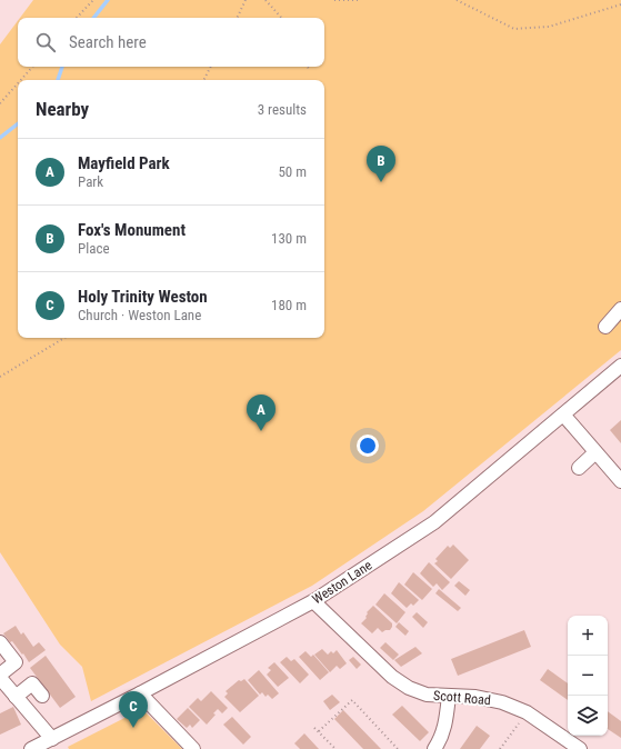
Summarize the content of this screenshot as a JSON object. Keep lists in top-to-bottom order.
{
  "streets": {
    "street": ["Weston Lane", "Scott Road"]
  },
  "crossings": [
    ["Weston Lane", "Scott Road"]
  ],
  "page": {
    "search": "Search here",
    "heading": ["Nearby", "3 results"],
    "list": [
      {
        "mark": "A",
        "name": "Mayfield Park",
        "note": "Park",
        "value": "50 m"
      },
      {
        "mark": "B",
        "name": "Fox's Monument",
        "note": "Place",
        "value": "130 m"
      },
      {
        "mark": "C",
        "name": "Holy Trinity Weston",
        "note": "Church · Weston Lane",
        "value": "180 m"
      }
    ],
    "pins": ["B", "A", "C"],
    "map_buttons": ["+", "−"]
  }
}
